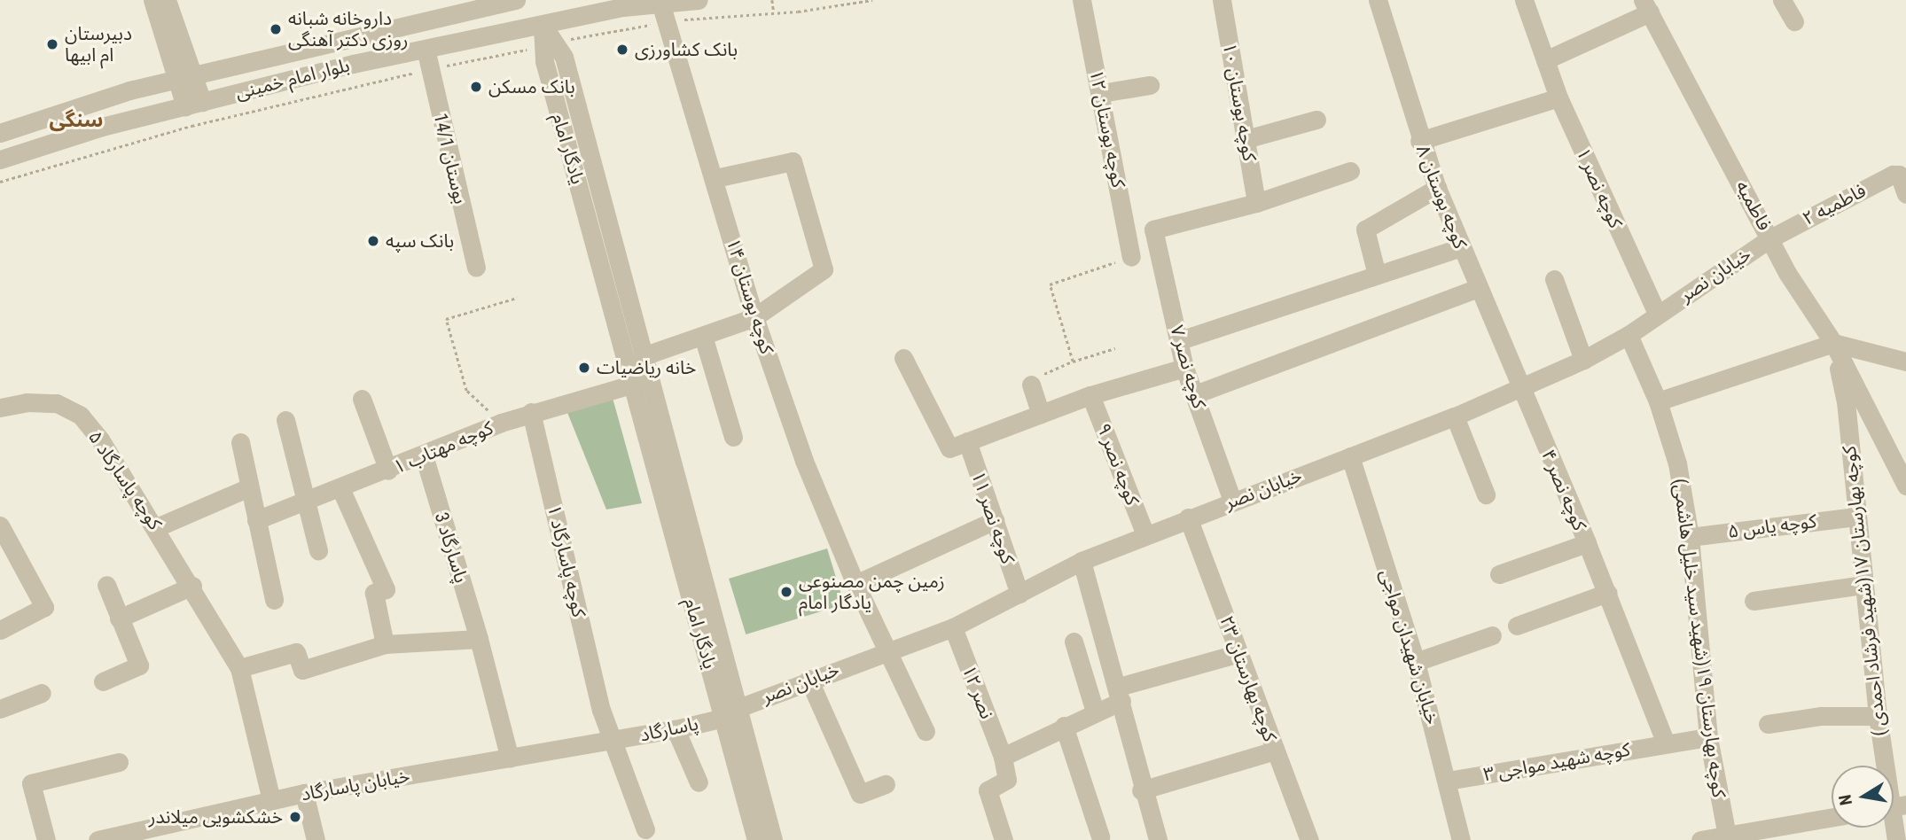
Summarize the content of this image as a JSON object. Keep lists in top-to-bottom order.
{
  "streets": {
    "street": [
      "بلوار امام خمینی",
      "کوچه بوستان ۱۰",
      "کوچه بوستان ۱۲",
      "یادگار امام",
      "بوستان 14/1",
      "کوچه نصر ۱",
      "کوچه بوستان ۸",
      "فاطمیه ۲",
      "فاطمیه",
      "خیابان نصر",
      "کوچه بوستان ۱۴",
      "کوچه نصر ۷",
      "کوچه مهتاب ۱",
      "کوچه نصر ۹",
      "کوچه پاسارگاد ۵",
      "کوچه نصر ۴",
      "کوچه نصر ۱۱",
      "کوچه یاس ۵",
      "پاسارگاد 3",
      "کوچه پاسارگاد ۱",
      "کوچه بهارستان ۱۷(شهید فرشاد احمدی )",
      "کوچه بهارستان ۱۹(شهید سید خلیل هاشمی)",
      "خیابان شهیدان مواجی",
      "کوچه بهارستان ۲۳",
      "نصر ۱۲",
      "پاسارگاد",
      "کوچه شهید مواجی ۳",
      "خیابان پاسارگاد"
    ]
  },
  "crossings": [
    ["بلوار امام خمینی", "یادگار امام"],
    ["بلوار امام خمینی", "بوستان 14/1"],
    ["بلوار امام خمینی", "کوچه بوستان ۱۴"],
    ["کوچه بوستان ۱۰", "کوچه نصر ۷"],
    ["یادگار امام", "خیابان نصر"],
    ["یادگار امام", "کوچه مهتاب ۱"],
    ["یادگار امام", "پاسارگاد"],
    ["کوچه نصر ۱", "خیابان نصر"],
    ["کوچه بوستان ۸", "خیابان نصر"],
    ["کوچه بوستان ۸", "کوچه نصر ۴"],
    ["فاطمیه ۲", "فاطمیه"],
    ["فاطمیه ۲", "خیابان نصر"],
    ["فاطمیه", "خیابان نصر"],
    ["فاطمیه", "کوچه بهارستان ۱۷(شهید فرشاد احمدی )"],
    ["خیابان نصر", "کوچه بوستان ۱۴"],
    ["خیابان نصر", "کوچه نصر ۷"],
    ["خیابان نصر", "کوچه نصر ۹"],
    ["خیابان نصر", "کوچه نصر ۴"],
    ["خیابان نصر", "کوچه نصر ۱۱"],
    ["خیابان نصر", "کوچه بهارستان ۱۹(شهید سید خلیل هاشمی)"],
    ["خیابان نصر", "خیابان شهیدان مواجی"],
    ["خیابان نصر", "کوچه بهارستان ۲۳"],
    ["خیابان نصر", "نصر ۱۲"],
    ["خیابان نصر", "پاسارگاد"],
    ["کوچه مهتاب ۱", "پاسارگاد 3"],
    ["کوچه مهتاب ۱", "کوچه پاسارگاد ۱"],
    ["کوچه پاسارگاد ۵", "خیابان پاسارگاد"],
    ["کوچه نصر ۴", "کوچه شهید مواجی ۳"],
    ["کوچه یاس ۵", "کوچه بهارستان ۱۷(شهید فرشاد احمدی )"],
    ["کوچه یاس ۵", "کوچه بهارستان ۱۹(شهید سید خلیل هاشمی)"],
    ["پاسارگاد 3", "خیابان پاسارگاد"],
    ["کوچه پاسارگاد ۱", "پاسارگاد"],
    ["کوچه پاسارگاد ۱", "خیابان پاسارگاد"],
    ["کوچه بهارستان ۱۹(شهید سید خلیل هاشمی)", "کوچه شهید مواجی ۳"],
    ["خیابان شهیدان مواجی", "کوچه شهید مواجی ۳"],
    ["پاسارگاد", "خیابان پاسارگاد"]
  ],
  "districts": ["سنگی"],
  "places": [
    "داروخانه شبانه روزی دکتر آهنگی",
    "دبیرستان ام ابیها",
    "بانک کشاورزی",
    "بانک مسکن",
    "بانک سپه",
    "خانه ریاضیات",
    "زمین چمن مصنوعی یادگار امام",
    "خشکشویی میلاندر"
  ],
  "north": "left"
}
